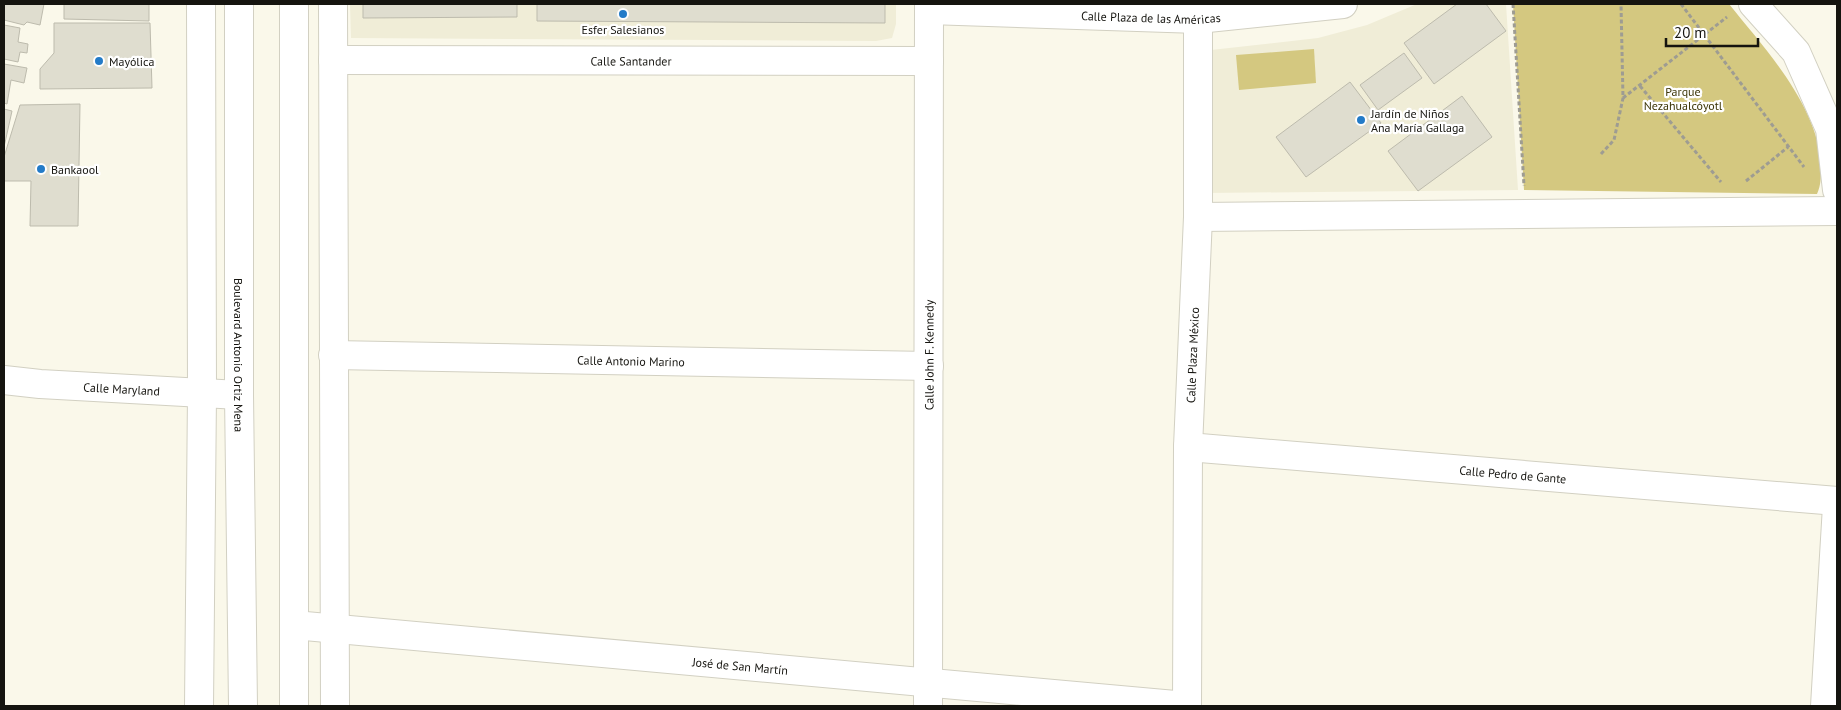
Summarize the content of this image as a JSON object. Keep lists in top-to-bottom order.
{
  "streets": {
    "street": [
      "Calle Plaza de las Américas",
      "Calle Santander",
      "Boulevard Antonio Ortiz Mena",
      "Calle John F. Kennedy",
      "Calle Plaza México",
      "Calle Antonio Marino",
      "Calle Maryland",
      "Calle Pedro de Gante",
      "José de San Martín"
    ]
  },
  "crossings": [
    ["Calle Plaza de las Américas", "Calle John F. Kennedy"],
    ["Calle Plaza de las Américas", "Calle Plaza México"],
    ["Calle Santander", "Calle John F. Kennedy"],
    ["Boulevard Antonio Ortiz Mena", "Calle Maryland"],
    ["Calle John F. Kennedy", "Calle Antonio Marino"],
    ["Calle John F. Kennedy", "José de San Martín"],
    ["Calle Plaza México", "Calle Pedro de Gante"],
    ["Calle Plaza México", "José de San Martín"]
  ],
  "parks": ["Parque Nezahualcóyotl"],
  "places": [
    "Esfer Salesianos",
    "Mayólica",
    "Jardín de Niños Ana María Gallaga",
    "Bankaool"
  ],
  "scale_bar": "20 m"
}
